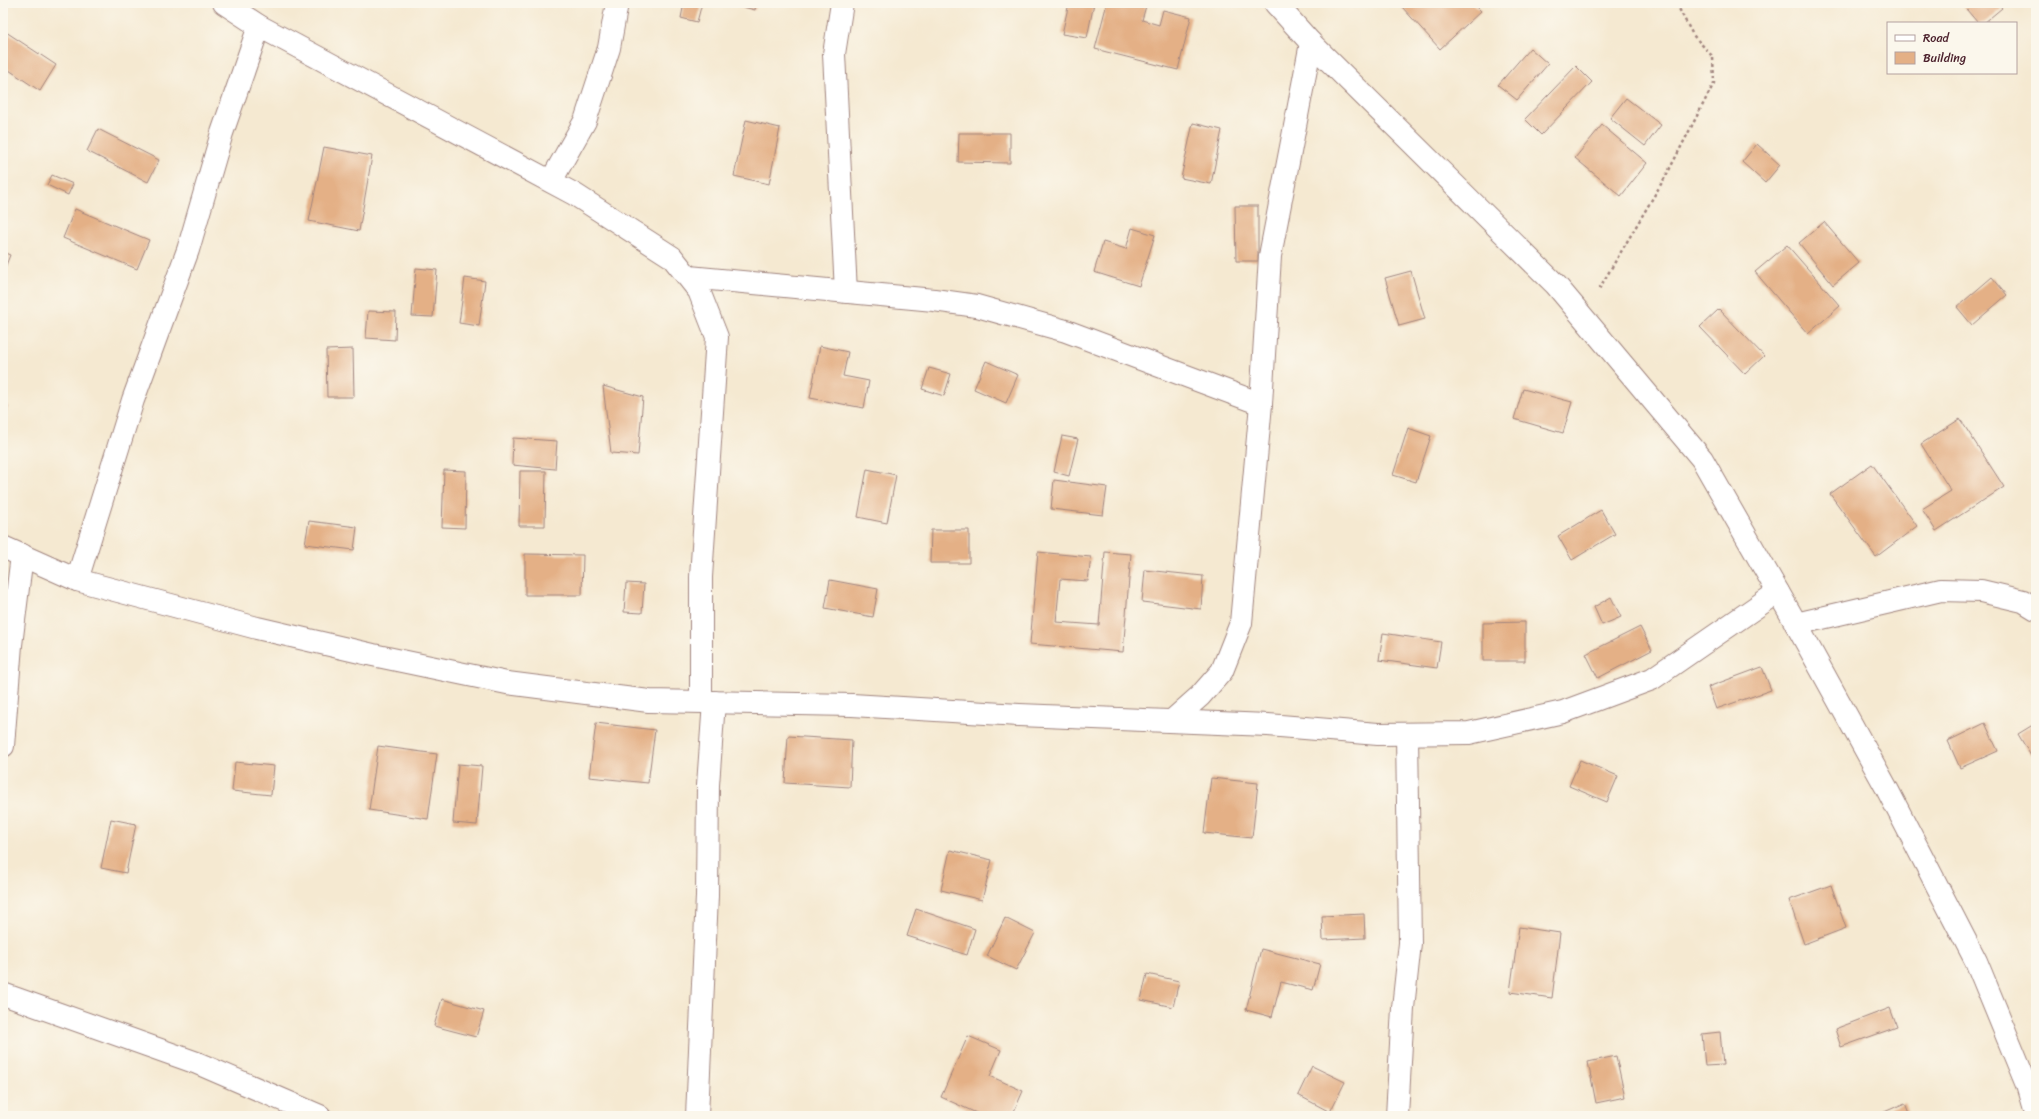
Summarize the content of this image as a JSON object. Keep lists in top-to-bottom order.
{
  "legend": ["Road", "Building"]
}
